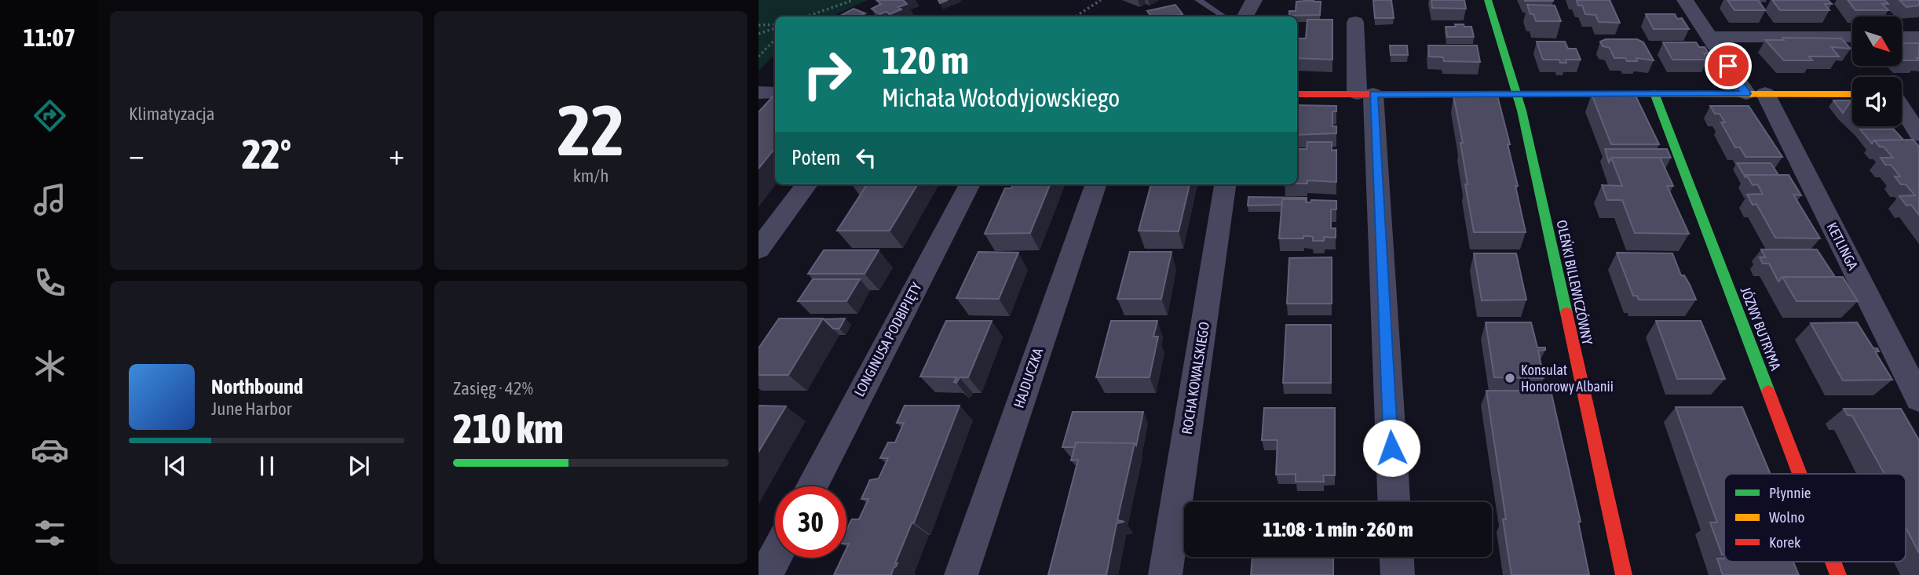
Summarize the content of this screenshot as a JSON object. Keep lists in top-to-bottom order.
{
  "streets": {
    "street": [
      "KETLINGA",
      "OLEŃKI BILLEWICZÓWNY",
      "JÓZWY BUTRYMA",
      "LONGINUSA PODBIPIĘTY",
      "HAJDUCZKA",
      "ROCHA KOWALSKIEGO"
    ]
  },
  "places": ["Konsulat Honorowy Albanii"],
  "legend": ["Płynnie", "Wolno", "Korek"],
  "north": "bottom right",
  "page": {
    "tabs": "11:07",
    "tile": [
      "Klimatyzacja",
      ["22", "km/h"],
      ["Zasięg · 42%", "210 km"]
    ],
    "turn": ["120 m", "Michała Wołodyjowskiego"],
    "heat": ["−", "22°", "+"],
    "then": "Potem",
    "song": ["Northbound", "June Harbor"],
    "limit": "30",
    "trip": "11:08 · 1 min · 260 m"
  }
}
